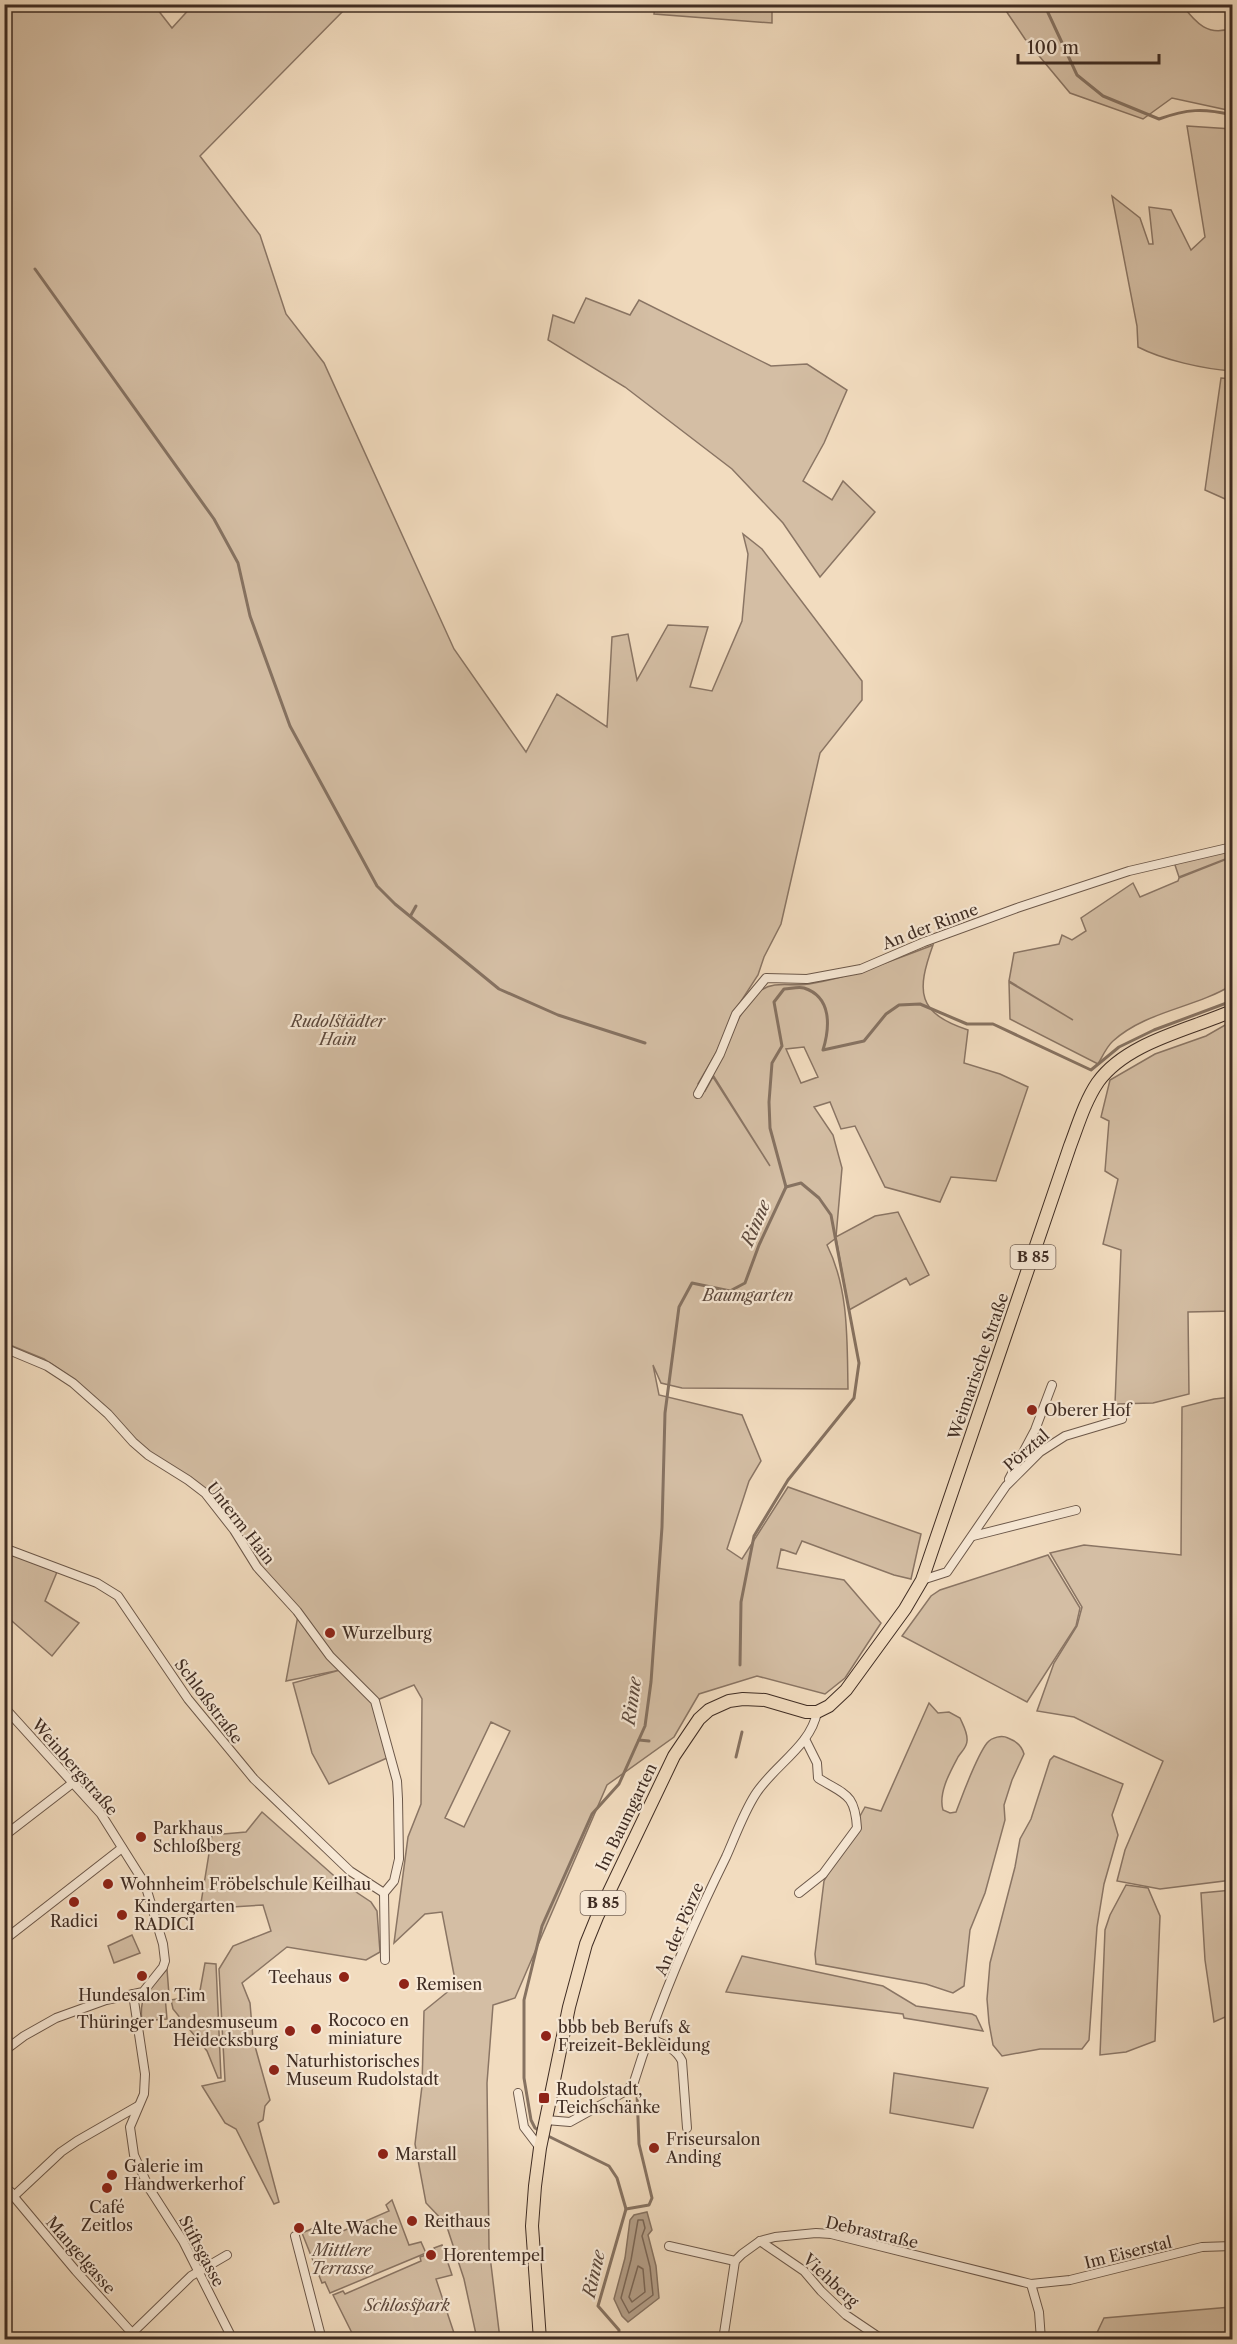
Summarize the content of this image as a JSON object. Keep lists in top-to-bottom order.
{
  "streets": {
    "main road": ["B 85", "Weimarische Straße", "Im Baumgarten"],
    "street": [
      "An der Rinne",
      "Pörztal",
      "Unterm Hain",
      "Schloßstraße",
      "Weinbergstraße",
      "An der Pörze",
      "Debrastraße",
      "Stiftsgasse",
      "Im Eiserstal",
      "Mangelgasse",
      "Viehberg"
    ]
  },
  "crossings": [
    ["B 85", "Im Baumgarten"],
    ["B 85", "An der Pörze"],
    ["Weimarische Straße", "Pörztal"],
    ["Weimarische Straße", "Im Baumgarten"],
    ["Weimarische Straße", "An der Pörze"],
    ["Unterm Hain", "Schloßstraße"],
    ["Im Baumgarten", "An der Pörze"],
    ["Debrastraße", "Im Eiserstal"],
    ["Debrastraße", "Viehberg"]
  ],
  "water": ["Rinne"],
  "parks": [
    "Rudolstädter Hain",
    "Baumgarten",
    "Mittlere Terrasse",
    "Schlosspark"
  ],
  "places": {
    "other": [
      "Oberer Hof",
      "Wurzelburg",
      "Parkhaus Schloßberg",
      "Wohnheim Fröbelschule Keilhau",
      "Radici",
      "Kindergarten RADICI",
      "Hundesalon Tim",
      "Teehaus",
      "Remisen",
      "Rococo en miniature",
      "Thüringer Landesmuseum Heidecksburg",
      "bbb beb Berufs & Freizeit-Bekleidung",
      "Naturhistorisches Museum Rudolstadt",
      "Friseursalon Anding",
      "Marstall",
      "Galerie im Handwerkerhof",
      "Café Zeitlos",
      "Reithaus",
      "Alte Wache",
      "Horentempel"
    ],
    "transit": ["Rudolstadt, Teichschänke"]
  },
  "scale_bar": "100 m"
}
